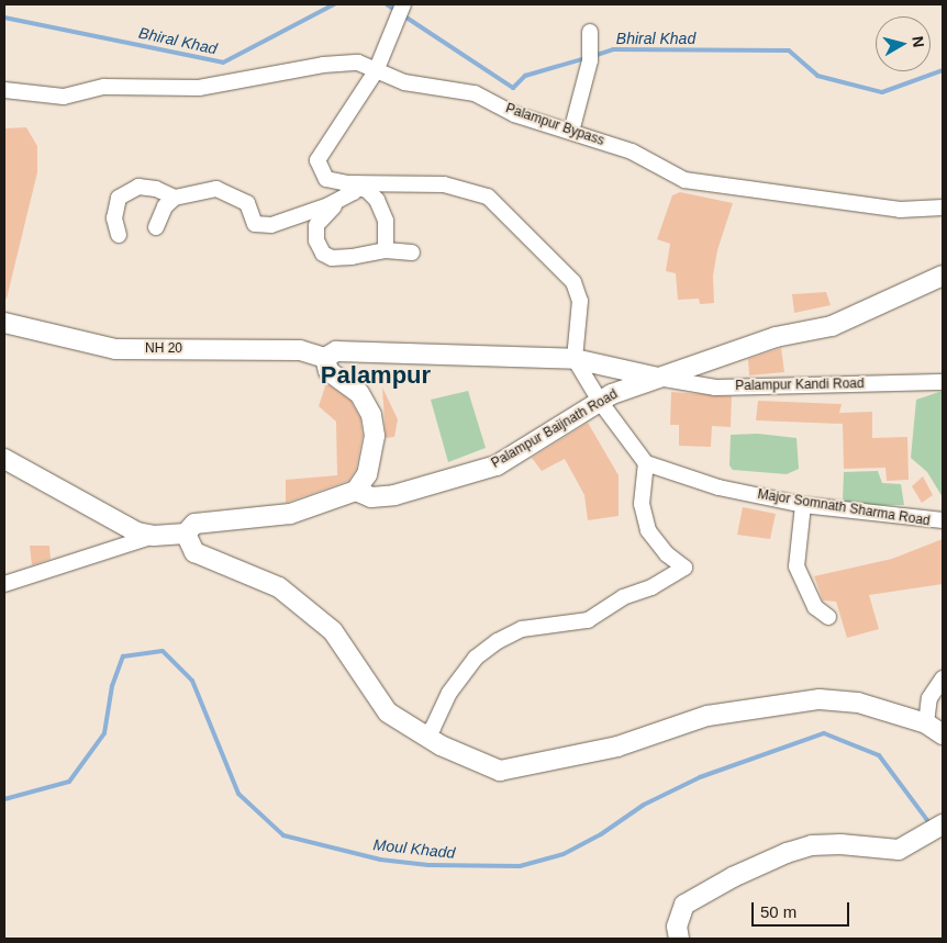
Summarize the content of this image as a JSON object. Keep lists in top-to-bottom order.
{
  "streets": {
    "main road": ["NH 20", "Palampur Baijnath Road"],
    "street": ["Palampur Bypass", "Palampur Kandi Road", "Major Somnath Sharma Road"]
  },
  "crossings": [
    ["Palampur Kandi Road", "Palampur Baijnath Road"]
  ],
  "districts": ["Palampur"],
  "water": ["Bhiral Khad", "Moul Khadd"],
  "scale_bar": "50 m",
  "north": "right"
}
